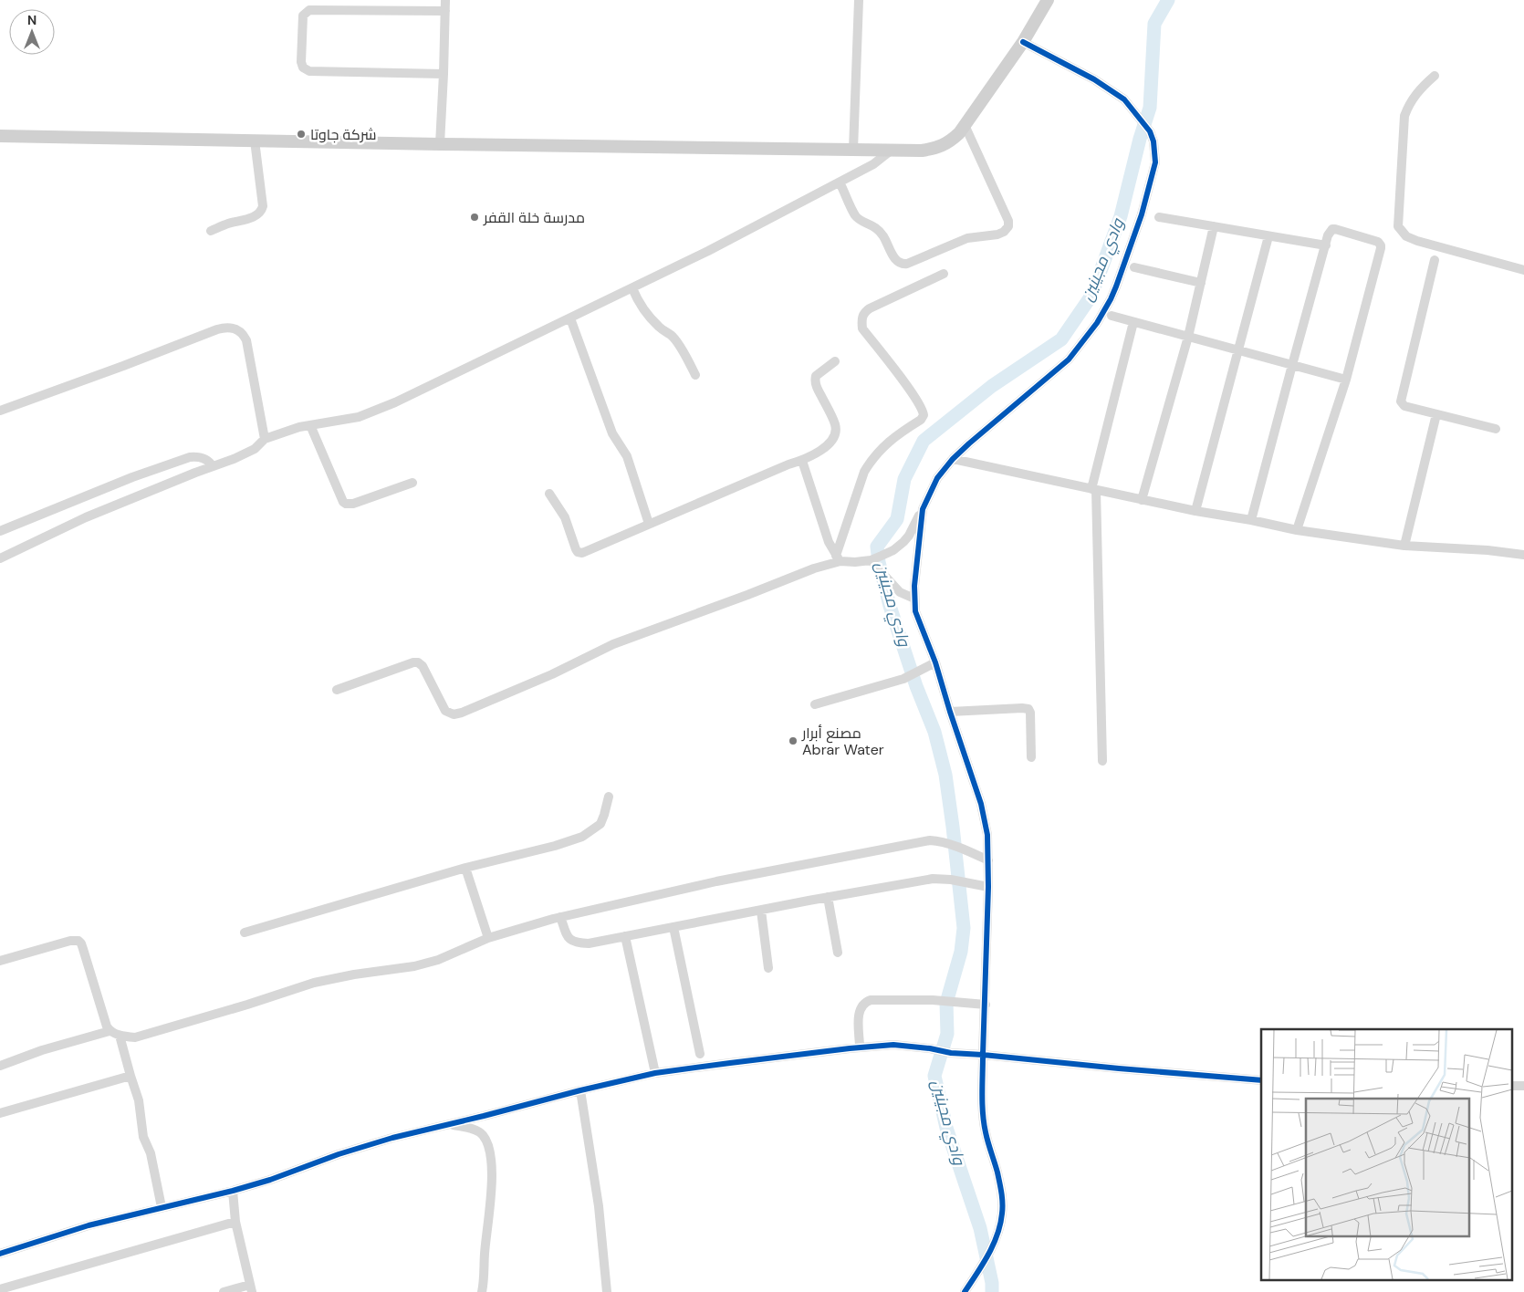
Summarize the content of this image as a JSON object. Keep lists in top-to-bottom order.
{
  "water": ["وادي مجينين"],
  "places": ["شركة جاوتا", "مدرسة خلة القفر", "مصنع أبرار Abrar Water"],
  "north": "top"
}
